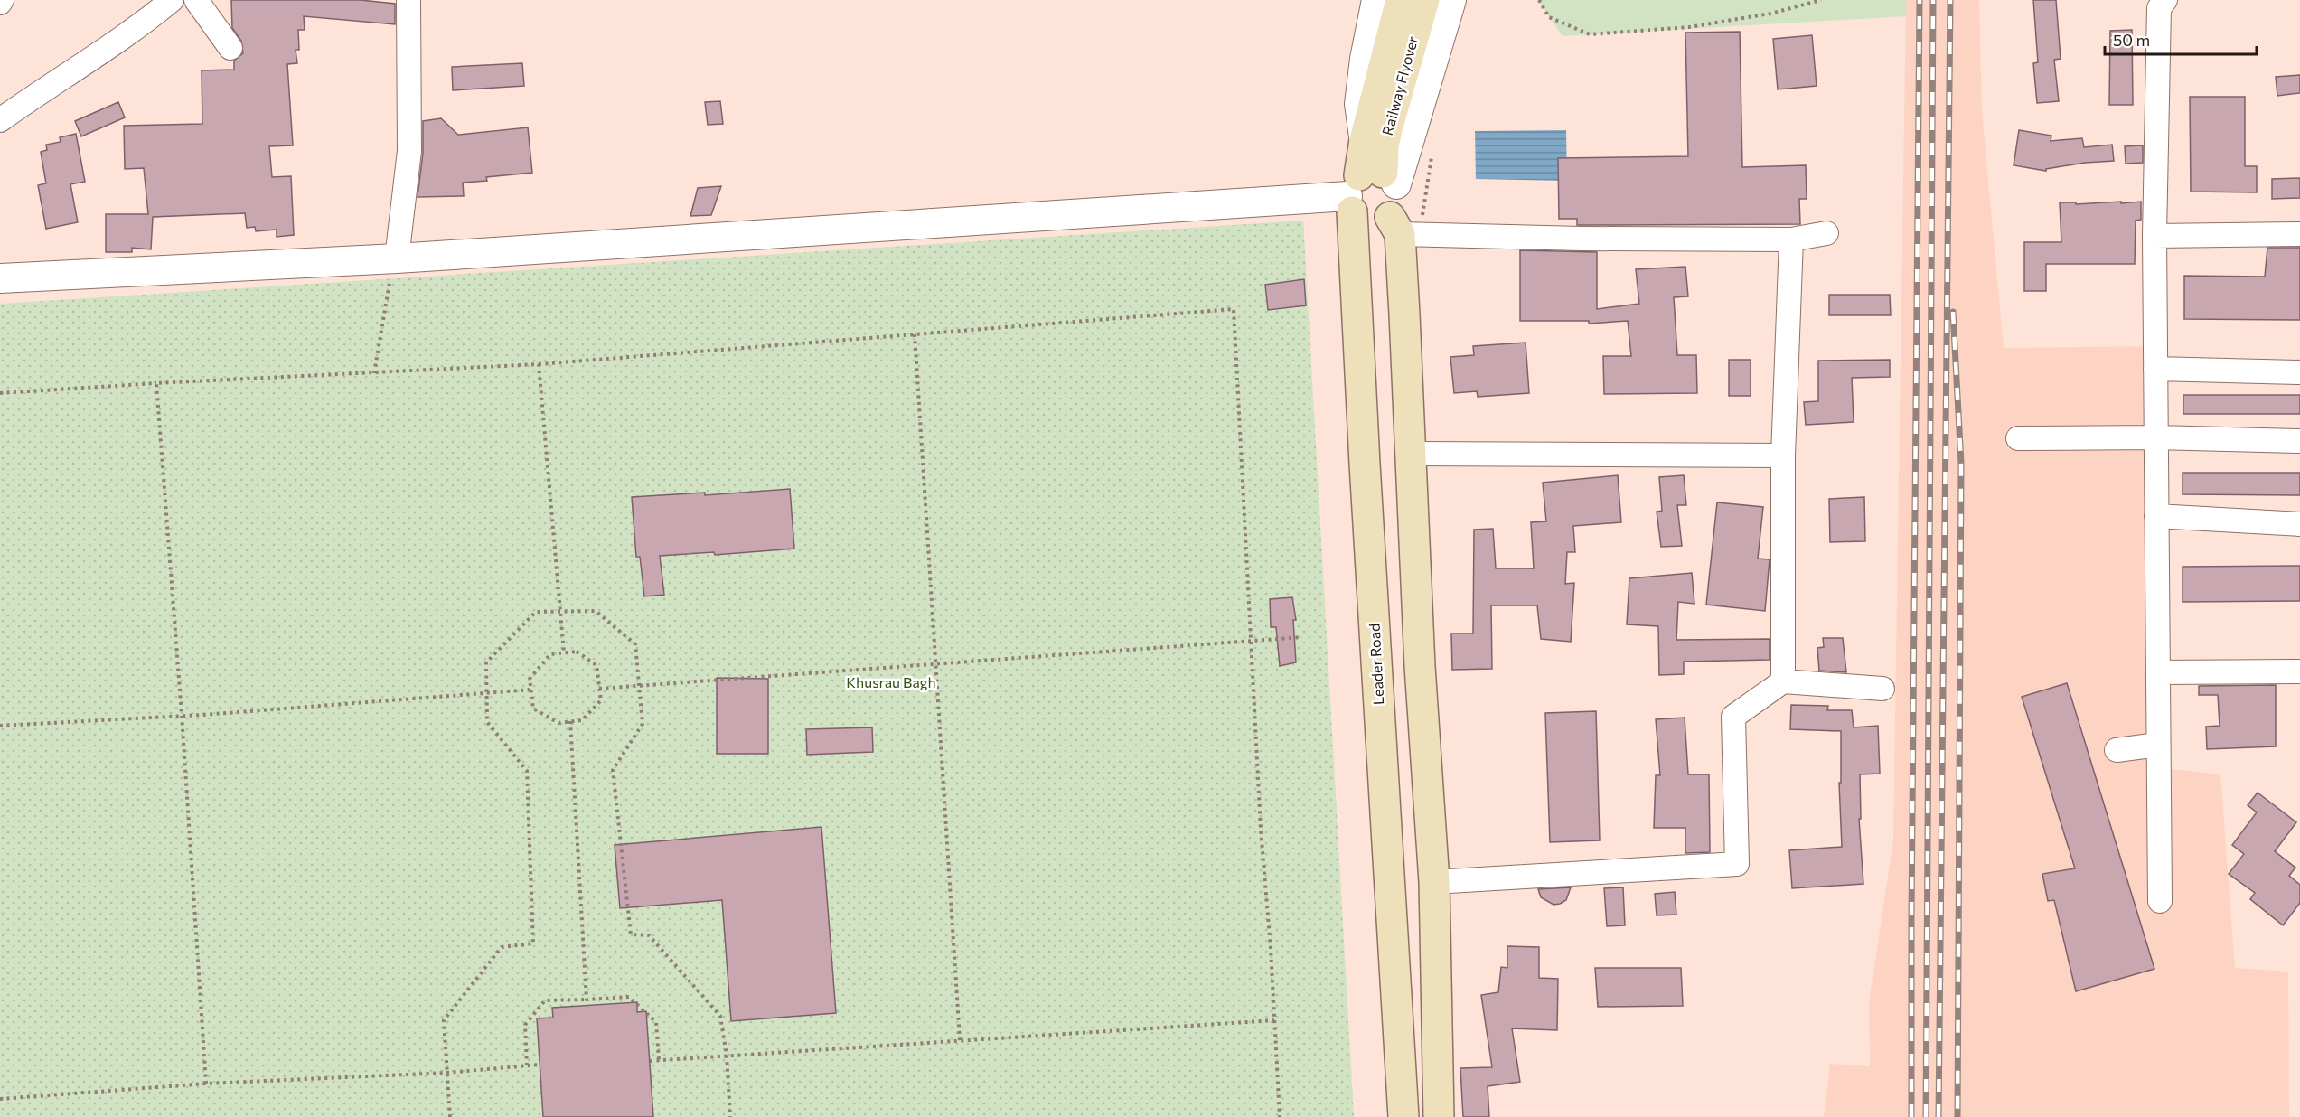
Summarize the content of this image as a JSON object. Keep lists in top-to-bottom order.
{
  "streets": {
    "main road": ["Railway Flyover", "Leader Road"]
  },
  "crossings": [
    ["Railway Flyover", "Leader Road"]
  ],
  "parks": ["Khusrau Bagh"],
  "scale_bar": "50 m"
}
